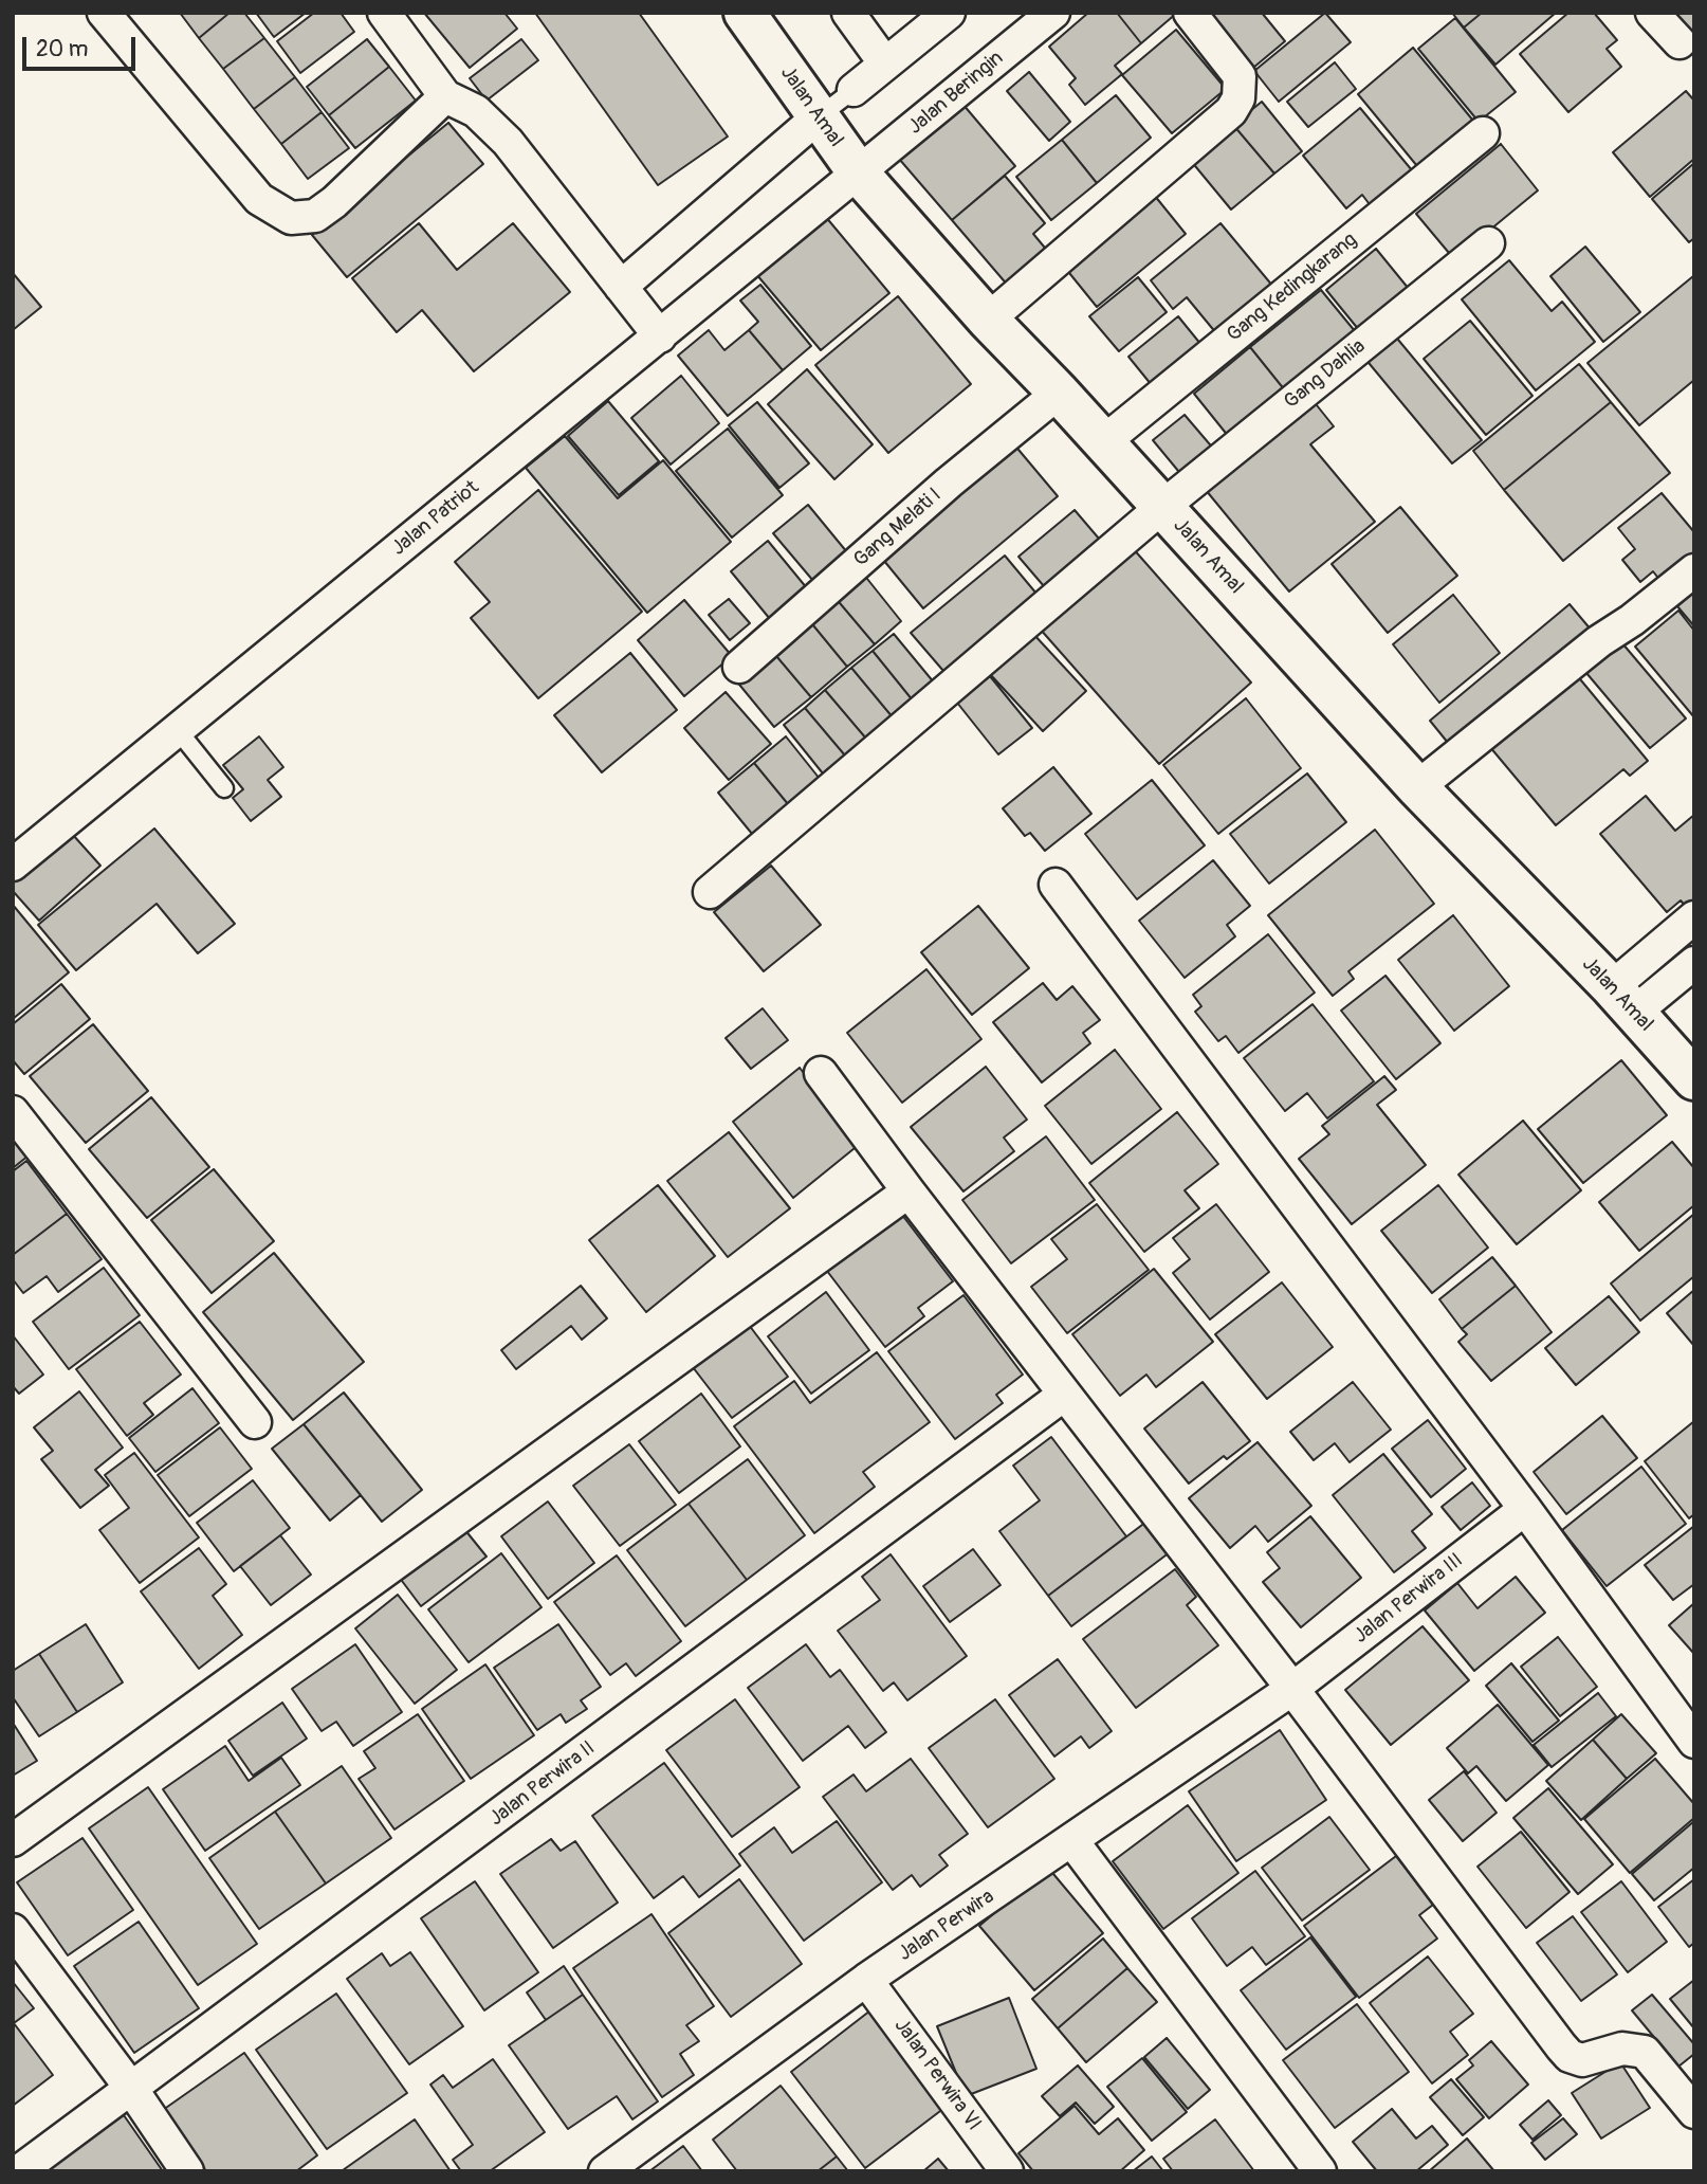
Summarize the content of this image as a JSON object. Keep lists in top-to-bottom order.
{
  "streets": {
    "street": [
      "Jalan Beringin",
      "Jalan Amal",
      "Gang Kedingkarang",
      "Gang Dahlia",
      "Jalan Patriot",
      "Gang Melati I",
      "Jalan Perwira III",
      "Jalan Perwira II",
      "Jalan Perwira",
      "Jalan Perwira VI"
    ]
  },
  "crossings": [
    ["Jalan Beringin", "Jalan Amal"],
    ["Jalan Beringin", "Jalan Patriot"],
    ["Jalan Amal", "Gang Kedingkarang"],
    ["Jalan Amal", "Gang Dahlia"],
    ["Jalan Amal", "Jalan Patriot"],
    ["Jalan Amal", "Gang Melati I"],
    ["Jalan Perwira III", "Jalan Perwira"],
    ["Jalan Perwira", "Jalan Perwira VI"]
  ],
  "scale_bar": "20 m"
}
